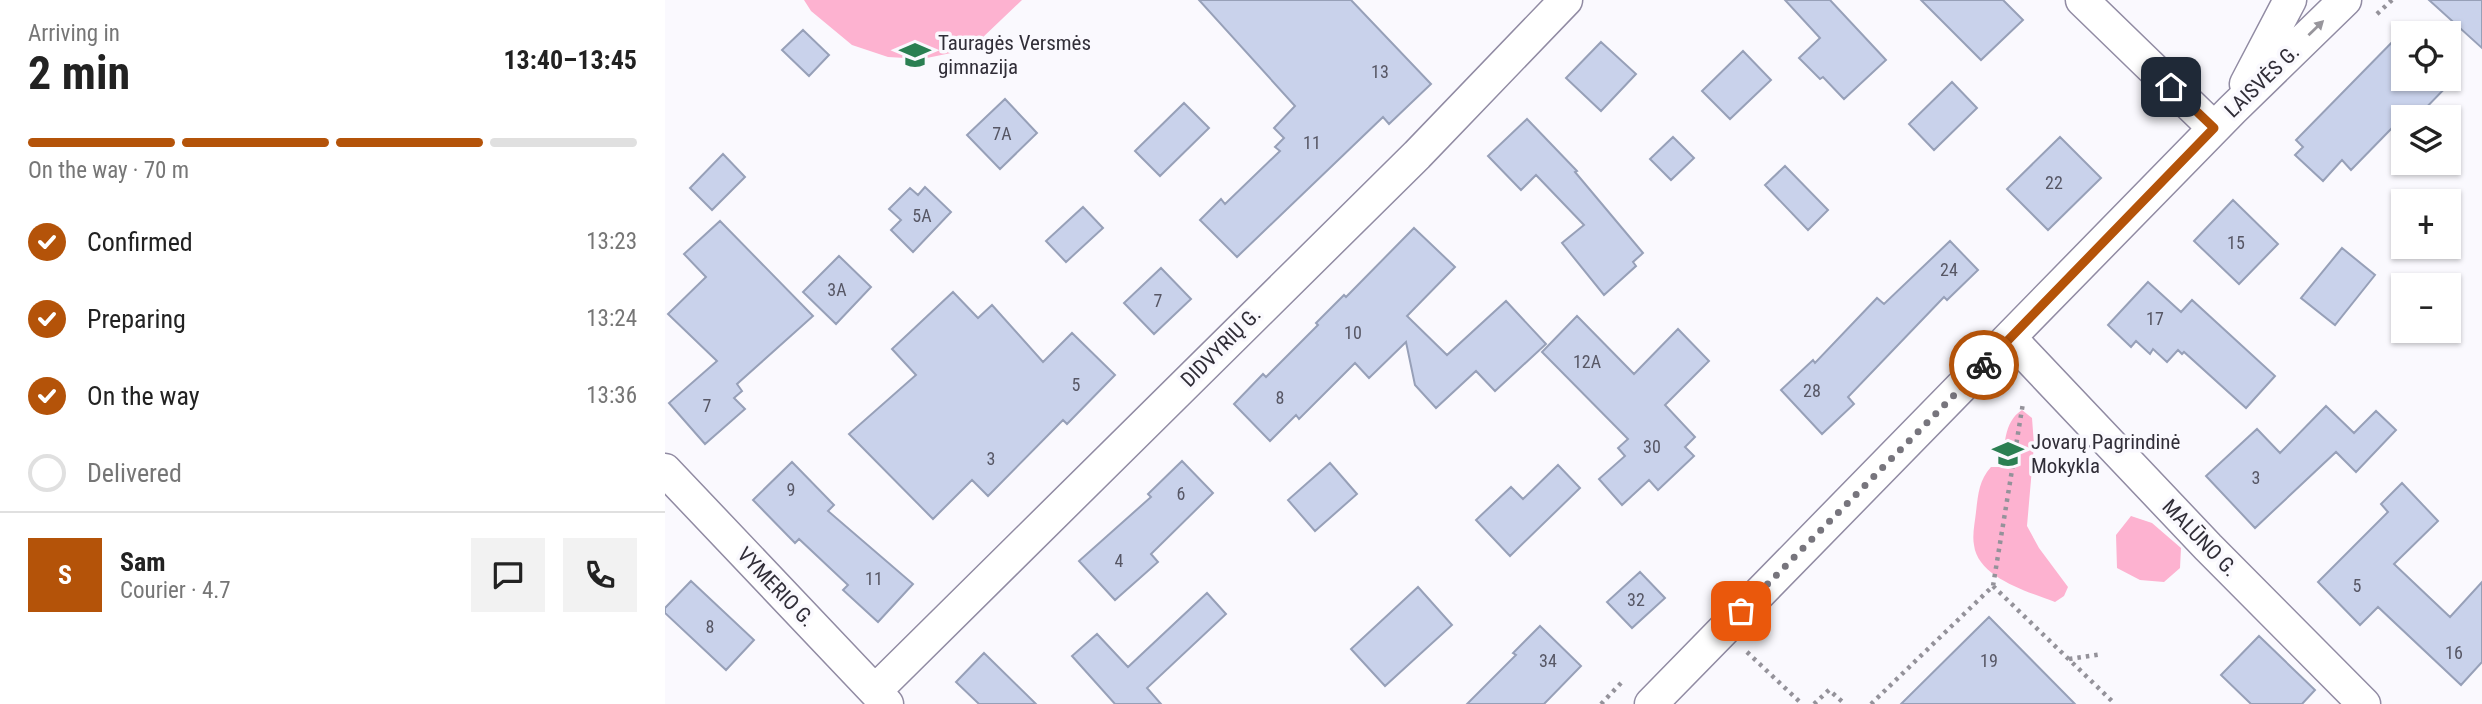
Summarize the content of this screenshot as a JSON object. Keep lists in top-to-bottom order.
{
  "streets": {
    "street": [
      "LAISVĖS G.",
      "DIDVYRIŲ G.",
      "MALŪNO G.",
      "VYMERIO G."
    ]
  },
  "crossings": [
    ["LAISVĖS G.", "MALŪNO G."],
    ["DIDVYRIŲ G.", "VYMERIO G."]
  ],
  "places": {
    "school or university": ["Tauragės Versmės gimnazija", "Jovarų Pagrindinė Mokykla"]
  },
  "house_numbers": [
    "13",
    "7A",
    "11",
    "22",
    "5A",
    "15",
    "24",
    "3A",
    "7",
    "17",
    "10",
    "12A",
    "5",
    "28",
    "8",
    "7",
    "30",
    "3",
    "3",
    "9",
    "6",
    "4",
    "11",
    "5",
    "32",
    "8",
    "16",
    "34",
    "19"
  ],
  "page": {
    "heading": ["2 min", "Arriving in", "13:40–13:45"],
    "panel": ["Sam", "Courier · 4.7"],
    "map_buttons": ["+", "−"],
    "bar": "On the way · 70 m",
    "list": [
      ["Confirmed", "13:23"],
      ["Preparing", "13:24"],
      ["On the way", "13:36"],
      "Delivered"
    ],
    "round": "S"
  }
}
